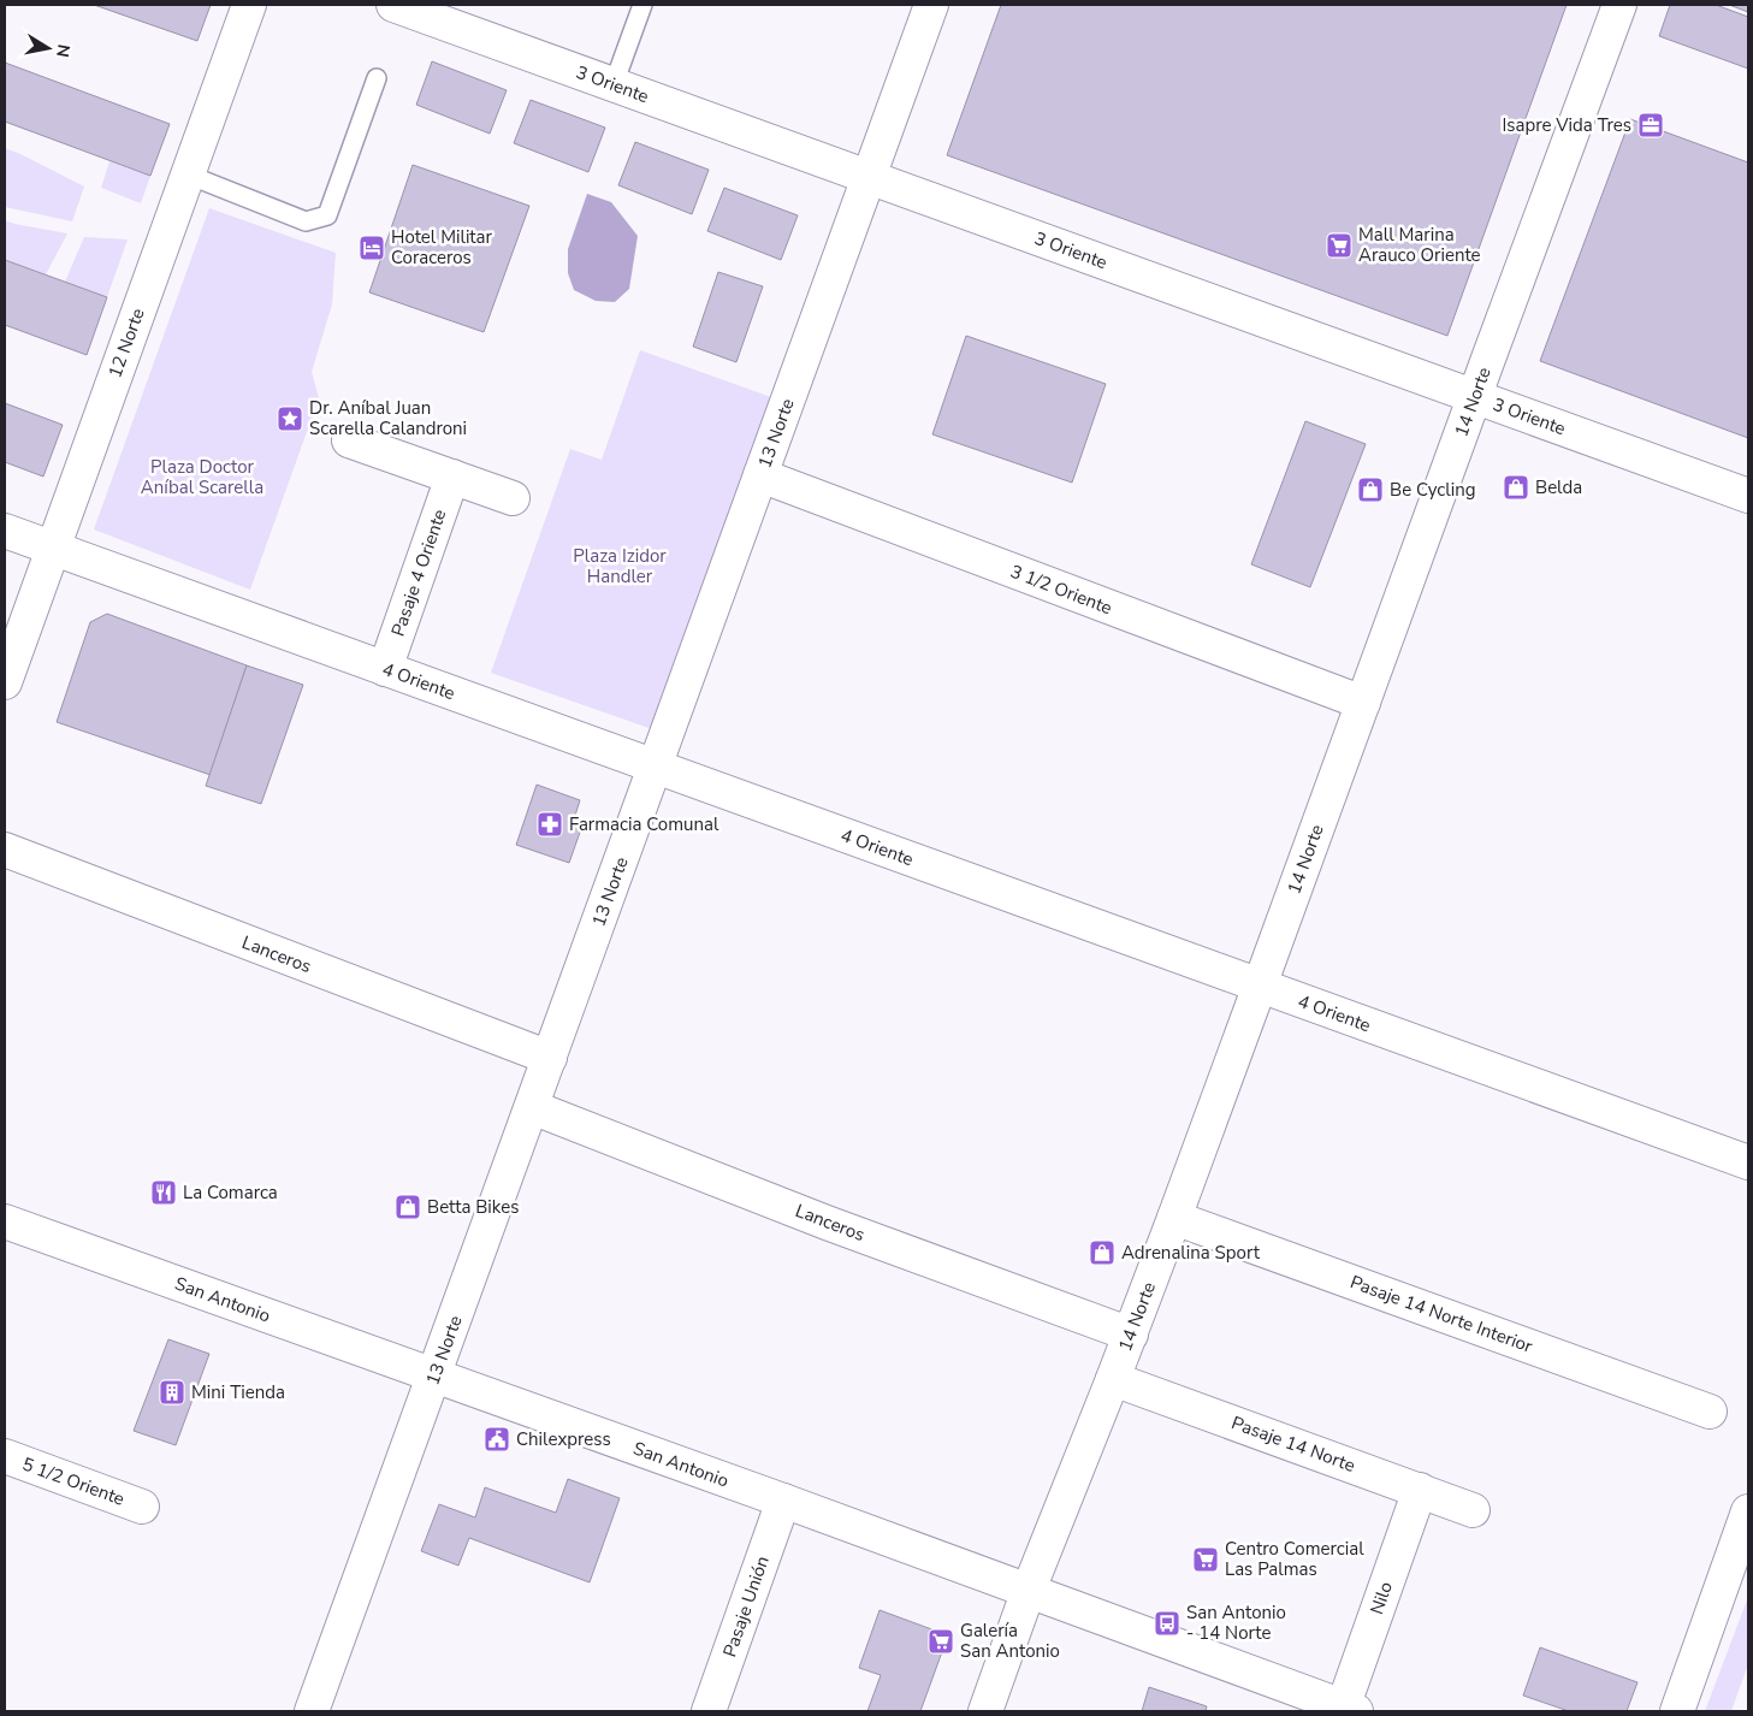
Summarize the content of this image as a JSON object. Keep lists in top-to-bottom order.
{
  "streets": {
    "street": [
      "3 Oriente",
      "12 Norte",
      "14 Norte",
      "13 Norte",
      "Pasaje 4 Oriente",
      "3 1/2 Oriente",
      "4 Oriente",
      "Lanceros",
      "San Antonio",
      "Pasaje 14 Norte Interior",
      "Pasaje 14 Norte",
      "5 1/2 Oriente",
      "Nilo",
      "Pasaje Unión"
    ]
  },
  "crossings": [
    ["3 Oriente", "14 Norte"],
    ["3 Oriente", "13 Norte"],
    ["12 Norte", "4 Oriente"],
    ["14 Norte", "3 1/2 Oriente"],
    ["14 Norte", "4 Oriente"],
    ["14 Norte", "Lanceros"],
    ["14 Norte", "San Antonio"],
    ["14 Norte", "Pasaje 14 Norte Interior"],
    ["14 Norte", "Pasaje 14 Norte"],
    ["13 Norte", "3 1/2 Oriente"],
    ["13 Norte", "4 Oriente"],
    ["13 Norte", "Lanceros"],
    ["13 Norte", "San Antonio"],
    ["Pasaje 4 Oriente", "4 Oriente"],
    ["San Antonio", "Nilo"],
    ["San Antonio", "Pasaje Unión"],
    ["Pasaje 14 Norte", "Nilo"]
  ],
  "parks": ["Plaza Doctor Aníbal Scarella", "Plaza Izidor Handler"],
  "places": {
    "office": ["Isapre Vida Tres"],
    "supermarket": ["Mall Marina Arauco Oriente", "Centro Comercial Las Palmas", "Galería San Antonio"],
    "hotel": ["Hotel Militar Coraceros"],
    "place": ["Dr. Aníbal Juan Scarella Calandroni"],
    "shop": [
      "Belda",
      "Be Cycling",
      "Betta Bikes",
      "Adrenalina Sport"
    ],
    "pharmacy": ["Farmacia Comunal"],
    "restaurant": ["La Comarca"],
    "building": ["Mini Tienda"],
    "public building": ["Chilexpress"],
    "bus stop": ["San Antonio - 14 Norte"]
  },
  "north": "right"
}
